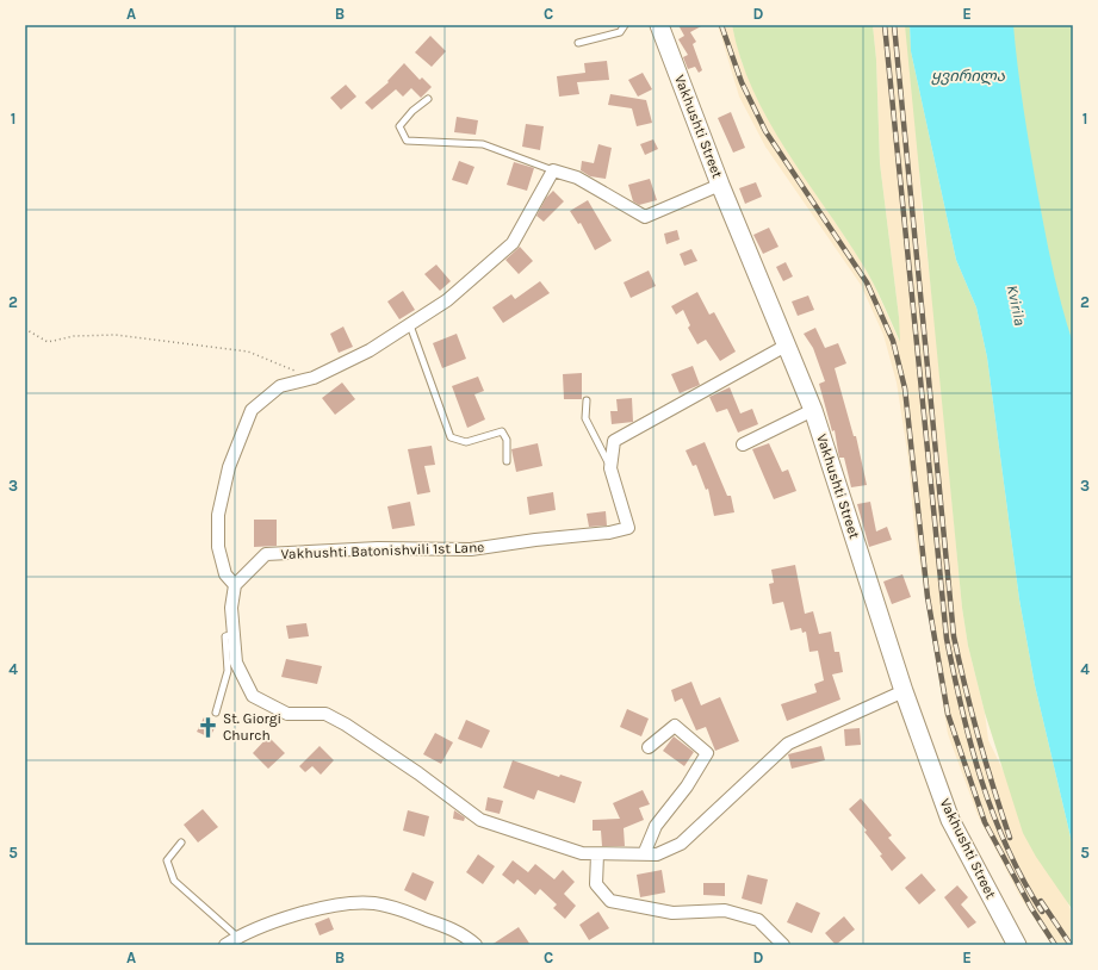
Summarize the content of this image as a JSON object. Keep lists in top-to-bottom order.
{
  "streets": {
    "street": ["Vakhushti Street", "Vakhushti Batonishvili 1st Lane"]
  },
  "crossings": [
    ["Vakhushti Street", "Vakhushti Batonishvili 1st Lane"]
  ],
  "water": ["ყვირილა", "Kvirila"],
  "places": {
    "church": ["St. Giorgi Church"]
  },
  "grid": {
    "columns": [
      "A",
      "B",
      "C",
      "D",
      "E"
    ],
    "rows": [
      "1",
      "2",
      "3",
      "4",
      "5"
    ]
  }
}
